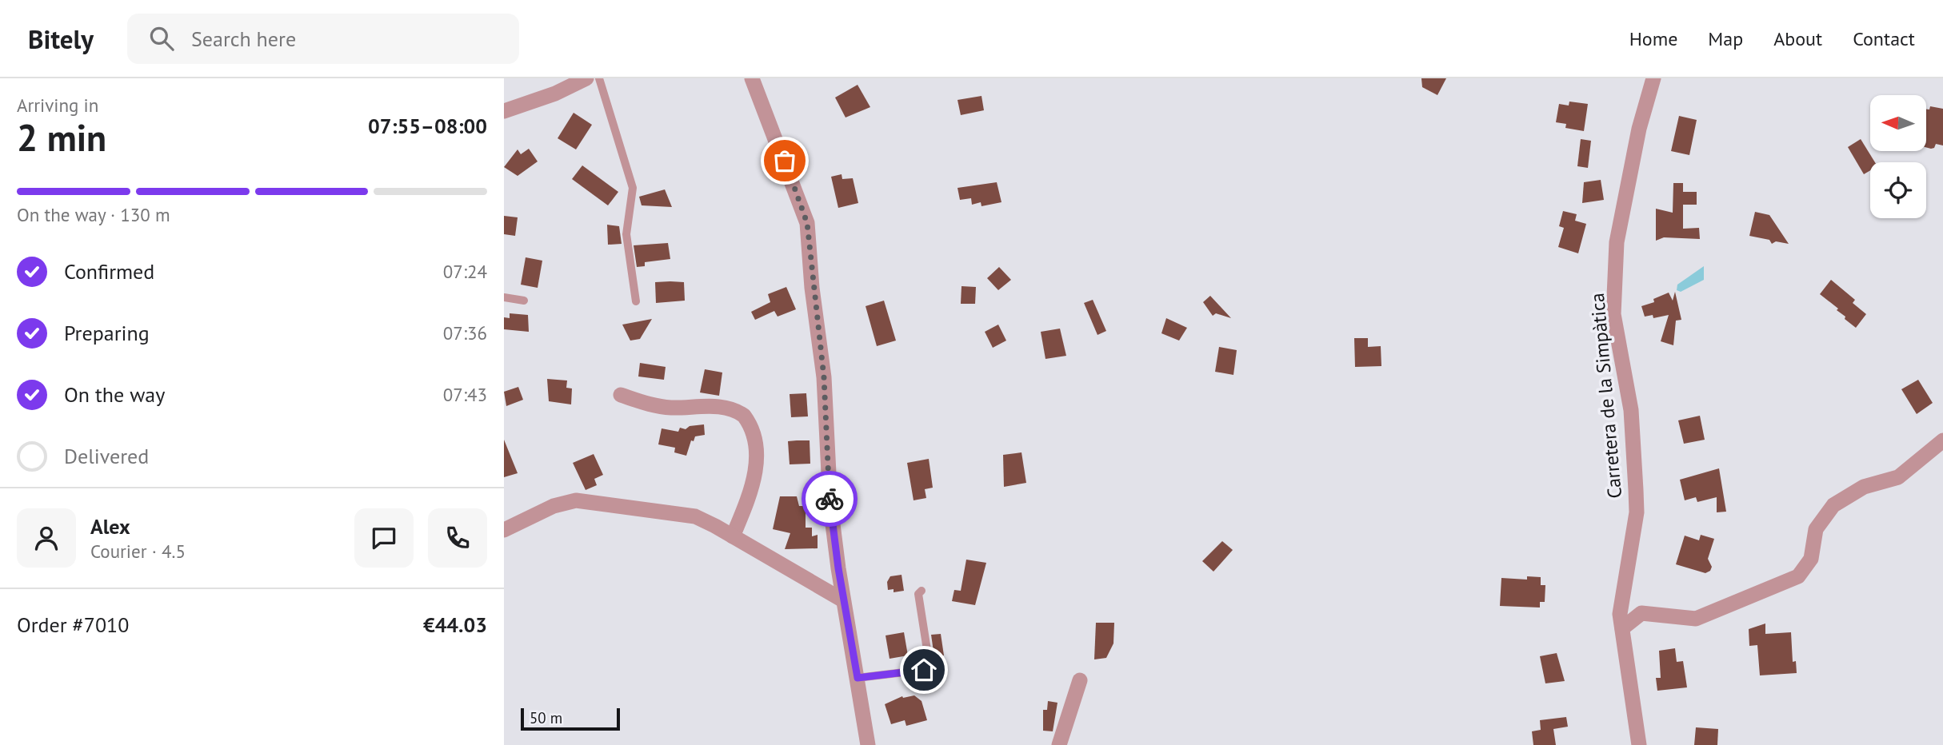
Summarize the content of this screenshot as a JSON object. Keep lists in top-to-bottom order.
{
  "streets": {
    "street": ["Carretera de la Simpàtica"]
  },
  "scale_bar": "50 m",
  "north": "left",
  "page": {
    "header": "Bitely",
    "search": "Search here",
    "nav": [
      "Home",
      "Map",
      "About",
      "Contact"
    ],
    "heading": ["2 min", "Arriving in", "07:55–08:00"],
    "panel": [
      "Alex",
      "Courier · 4.5",
      "Order #7010",
      "€44.03"
    ],
    "bar": "On the way · 130 m",
    "list": [
      ["Confirmed", "07:24"],
      ["Preparing", "07:36"],
      ["On the way", "07:43"],
      "Delivered"
    ],
    "scale": "50 m"
  }
}
